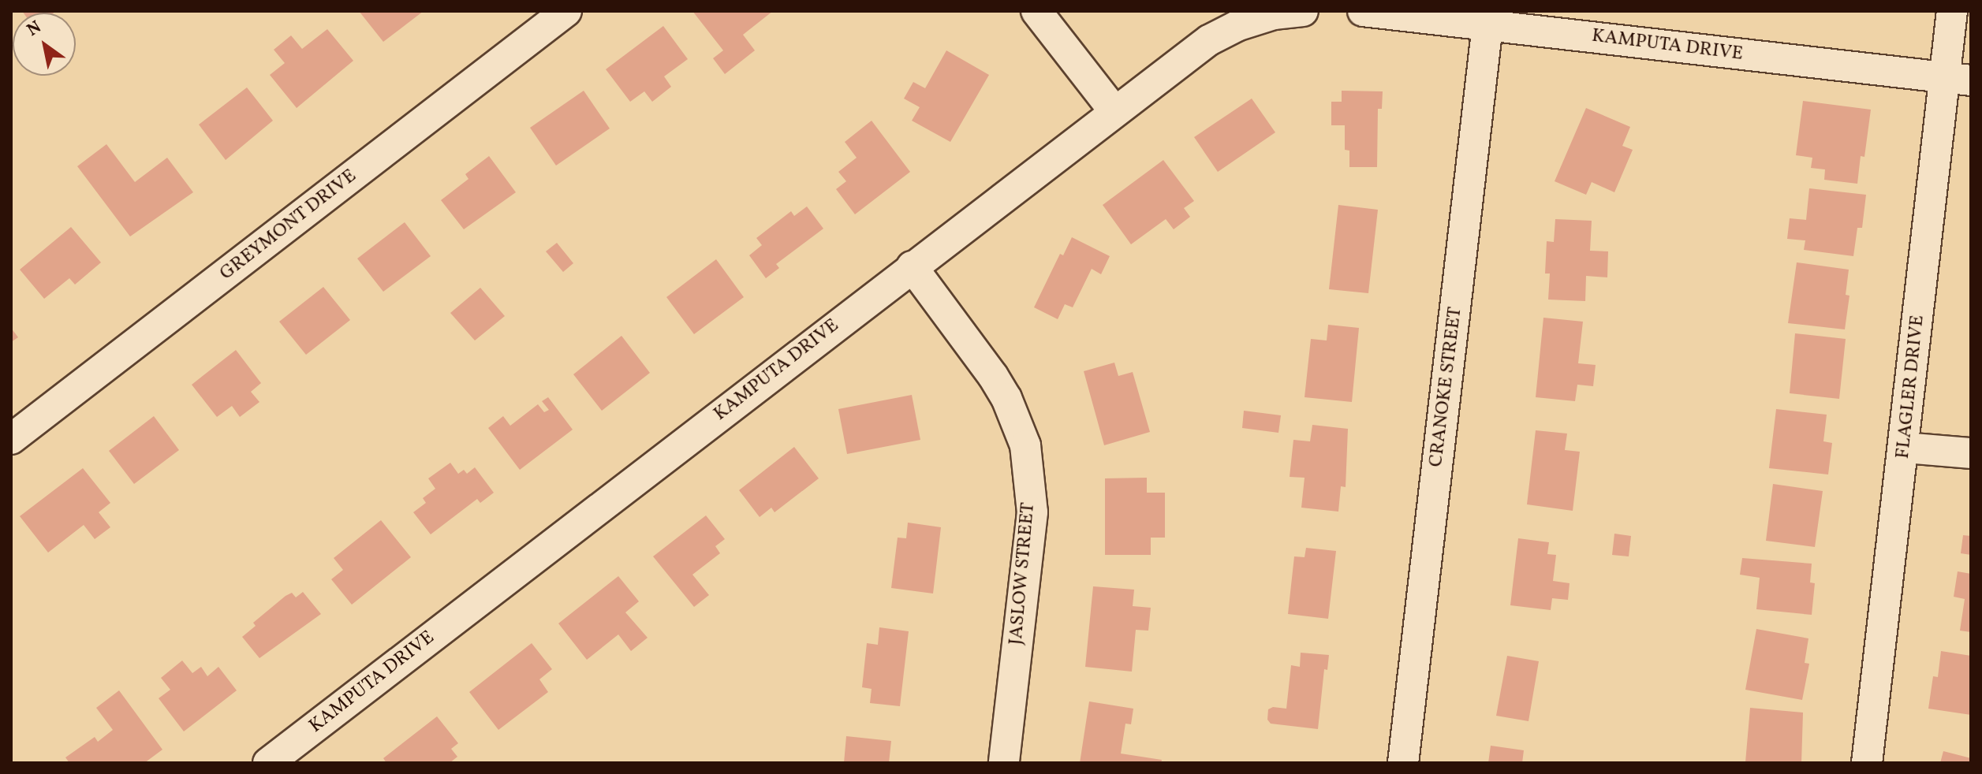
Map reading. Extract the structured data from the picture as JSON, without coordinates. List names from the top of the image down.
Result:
{
  "streets": {
    "street": [
      "KAMPUTA DRIVE",
      "GREYMONT DRIVE",
      "CRANOKE STREET",
      "FLAGLER DRIVE",
      "JASLOW STREET"
    ]
  },
  "crossings": [
    ["KAMPUTA DRIVE", "CRANOKE STREET"],
    ["KAMPUTA DRIVE", "FLAGLER DRIVE"],
    ["KAMPUTA DRIVE", "JASLOW STREET"]
  ],
  "north": "top left"
}
